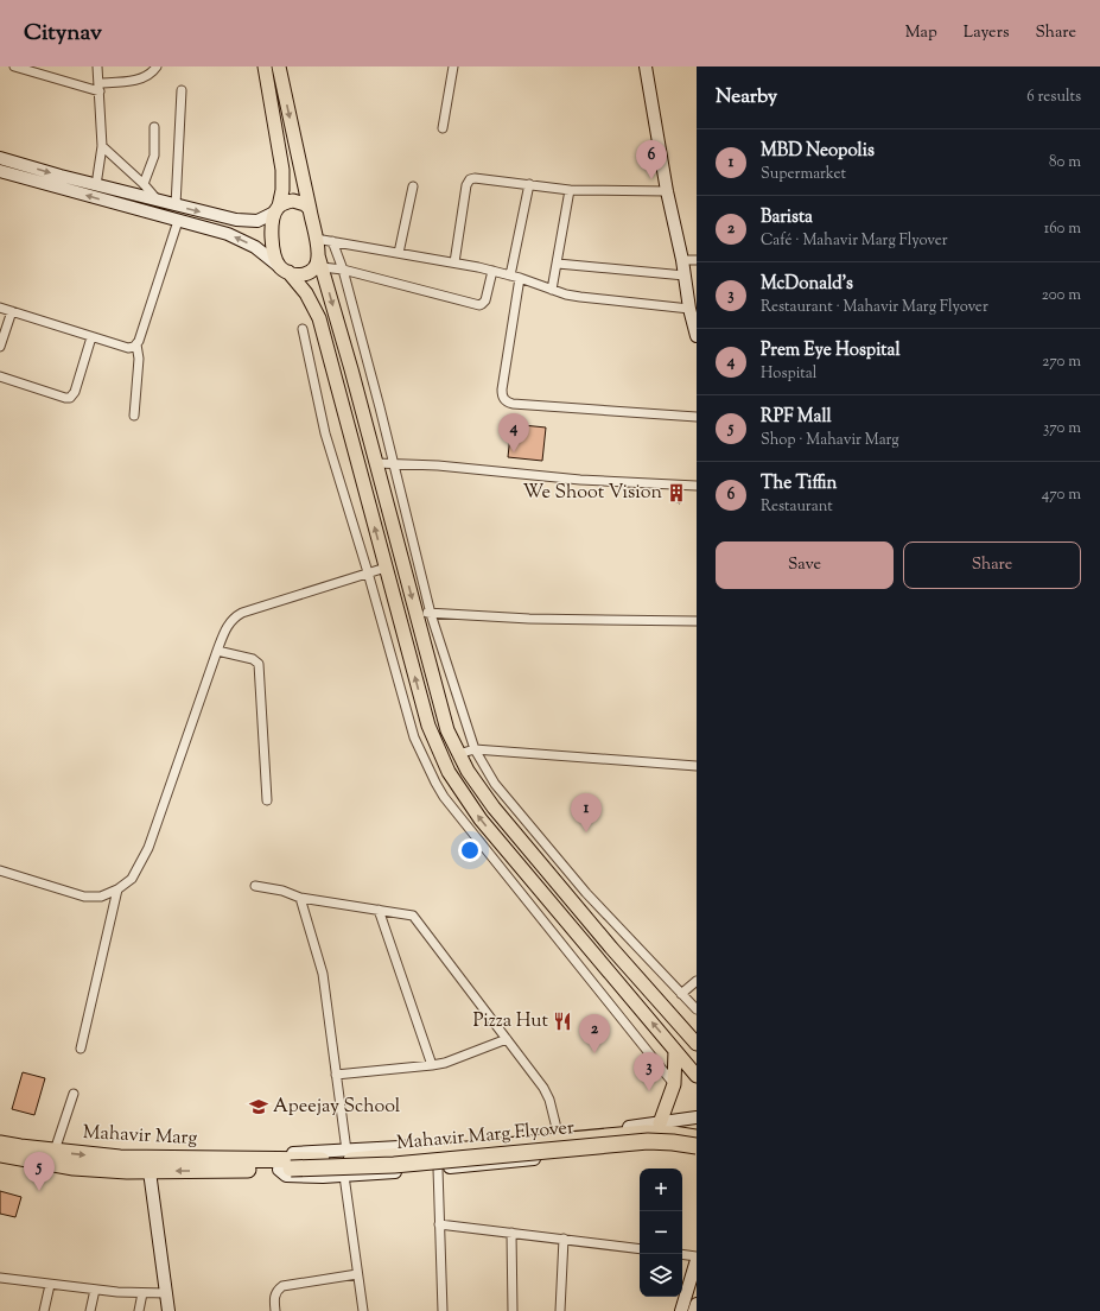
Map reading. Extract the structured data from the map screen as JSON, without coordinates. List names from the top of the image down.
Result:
{
  "streets": {
    "highway": ["Mahavir Marg", "Mahavir Marg Flyover"]
  },
  "crossings": [
    ["Mahavir Marg", "Mahavir Marg Flyover"]
  ],
  "places": {
    "building": ["We Shoot Vision"],
    "restaurant": ["Pizza Hut"],
    "school or university": ["Apeejay School"]
  },
  "page": {
    "header": "Citynav",
    "nav": ["Map", "Layers", "Share"],
    "heading": ["Nearby", "6 results"],
    "list": [
      {
        "mark": "1",
        "name": "MBD Neopolis",
        "note": "Supermarket",
        "value": "80 m"
      },
      {
        "mark": "2",
        "name": "Barista",
        "note": "Café · Mahavir Marg Flyover",
        "value": "160 m"
      },
      {
        "mark": "3",
        "name": "McDonald's",
        "note": "Restaurant · Mahavir Marg Flyover",
        "value": "200 m"
      },
      {
        "mark": "4",
        "name": "Prem Eye Hospital",
        "note": "Hospital",
        "value": "270 m"
      },
      {
        "mark": "5",
        "name": "RPF Mall",
        "note": "Shop · Mahavir Marg",
        "value": "370 m"
      },
      {
        "mark": "6",
        "name": "The Tiffin",
        "note": "Restaurant",
        "value": "470 m"
      }
    ],
    "pins": [
      "6",
      "4",
      "1",
      "2",
      "3",
      "5"
    ],
    "buttons": ["Save", "Share"],
    "map_buttons": ["+", "−"]
  }
}
